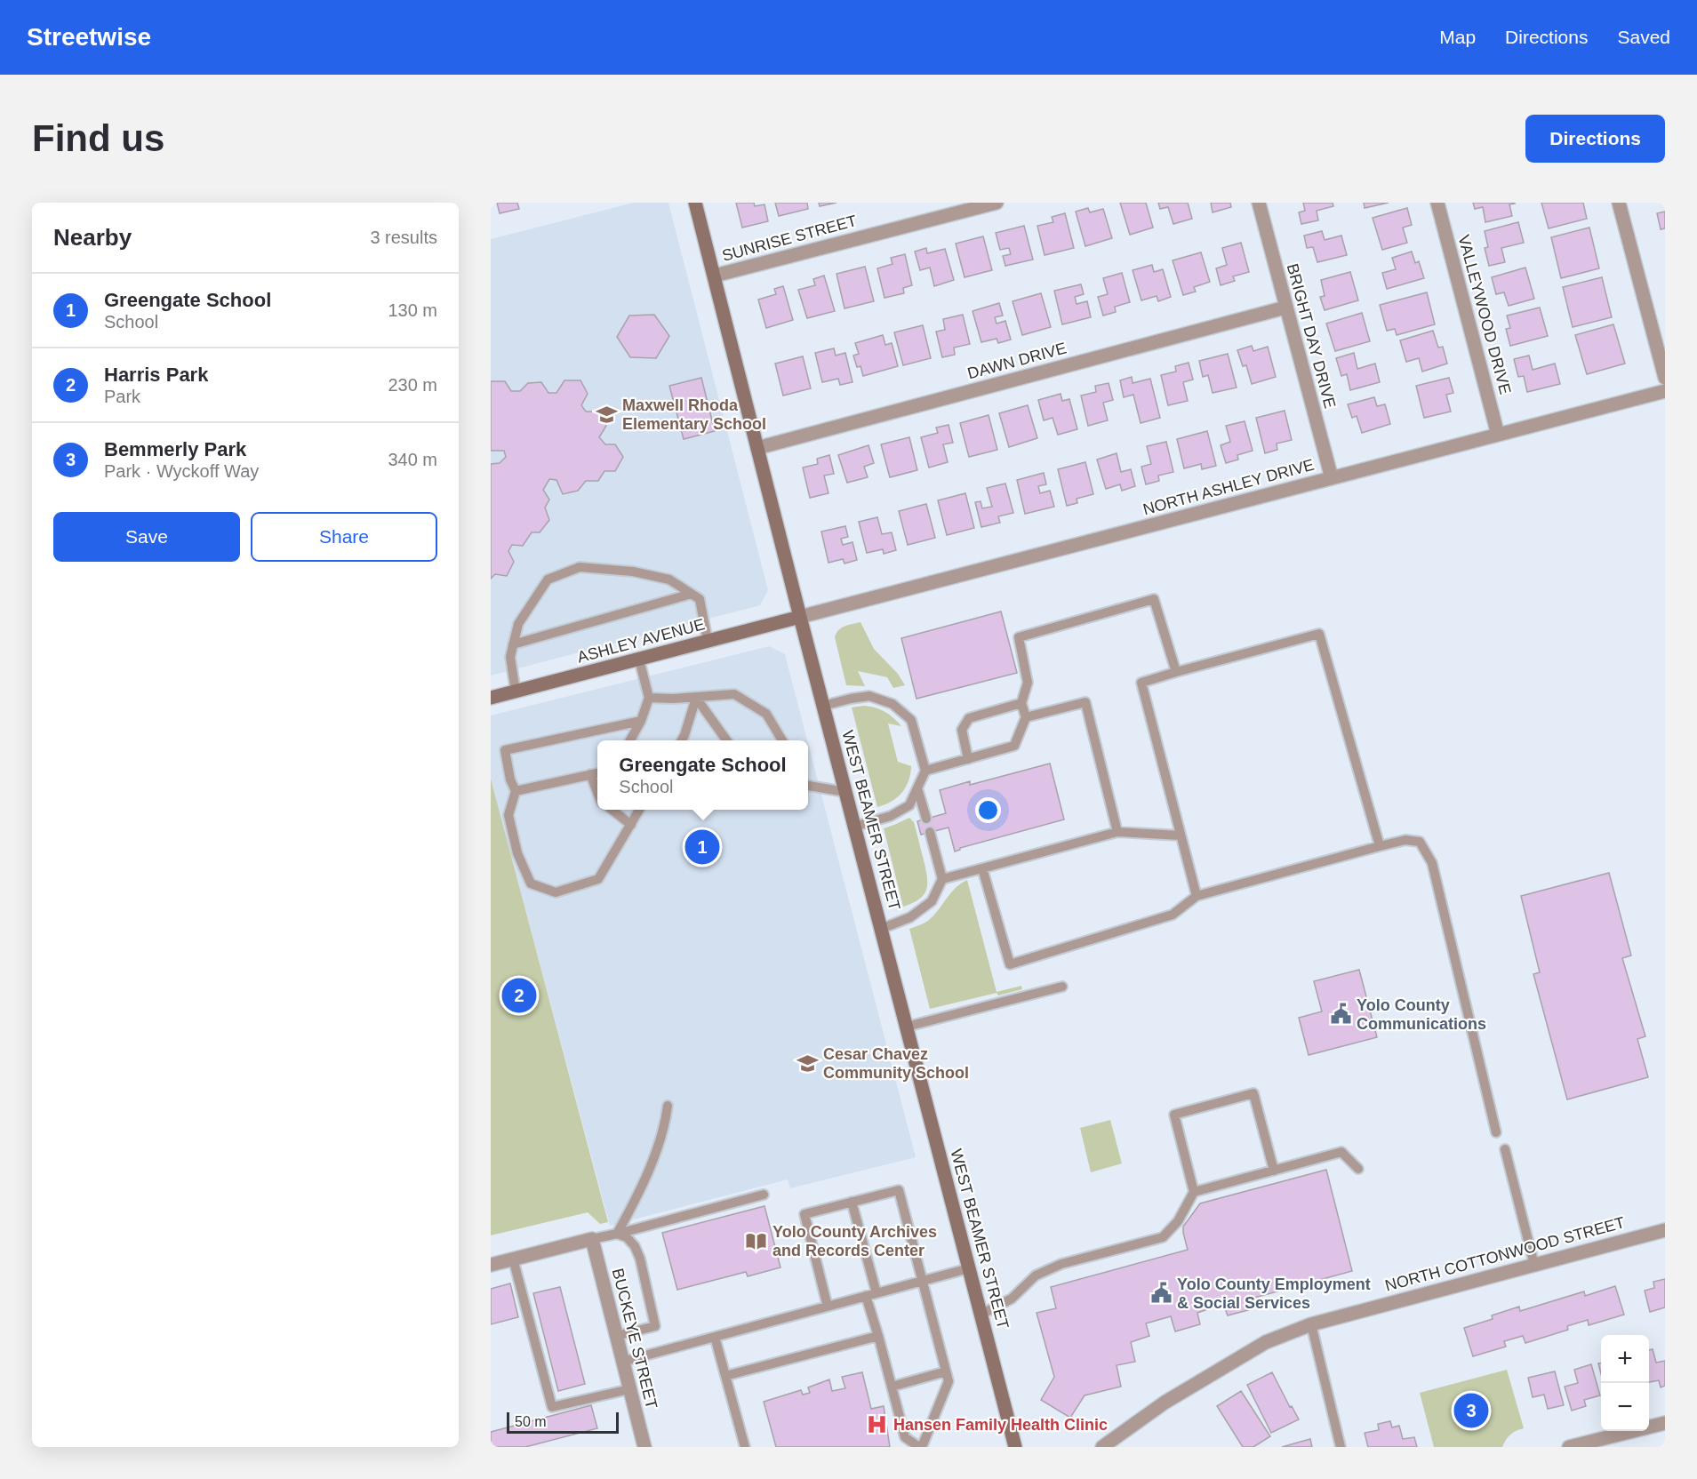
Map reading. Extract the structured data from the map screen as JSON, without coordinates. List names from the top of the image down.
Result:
{
  "streets": {
    "street": [
      "SUNRISE STREET",
      "VALLEYWOOD DRIVE",
      "BRIGHT DAY DRIVE",
      "DAWN DRIVE",
      "NORTH ASHLEY DRIVE",
      "ASHLEY AVENUE",
      "WEST BEAMER STREET",
      "NORTH COTTONWOOD STREET",
      "BUCKEYE STREET"
    ]
  },
  "crossings": [
    ["SUNRISE STREET", "WEST BEAMER STREET"],
    ["VALLEYWOOD DRIVE", "NORTH ASHLEY DRIVE"],
    ["BRIGHT DAY DRIVE", "DAWN DRIVE"],
    ["BRIGHT DAY DRIVE", "NORTH ASHLEY DRIVE"],
    ["DAWN DRIVE", "WEST BEAMER STREET"],
    ["NORTH ASHLEY DRIVE", "ASHLEY AVENUE"],
    ["NORTH ASHLEY DRIVE", "WEST BEAMER STREET"],
    ["ASHLEY AVENUE", "WEST BEAMER STREET"]
  ],
  "places": {
    "school or university": ["Maxwell Rhoda Elementary School", "Cesar Chavez Community School"],
    "public building": ["Yolo County Communications", "Yolo County Employment & Social Services"],
    "library": ["Yolo County Archives and Records Center"],
    "hospital": ["Hansen Family Health Clinic"]
  },
  "scale_bar": "50 m",
  "page": {
    "header": "Streetwise",
    "nav": ["Map", "Directions", "Saved"],
    "buttons": [
      "Directions",
      ["Save", "Share"]
    ],
    "title": "Find us",
    "heading": ["Nearby", "3 results"],
    "list": [
      {
        "mark": "1",
        "name": "Greengate School",
        "note": "School",
        "value": "130 m"
      },
      {
        "mark": "2",
        "name": "Harris Park",
        "note": "Park",
        "value": "230 m"
      },
      {
        "mark": "3",
        "name": "Bemmerly Park",
        "note": "Park · Wyckoff Way",
        "value": "340 m"
      }
    ],
    "popup": ["Greengate School", "School"],
    "pins": ["1", "2", "3"],
    "map_buttons": ["+", "−"],
    "scale": "50 m"
  }
}
